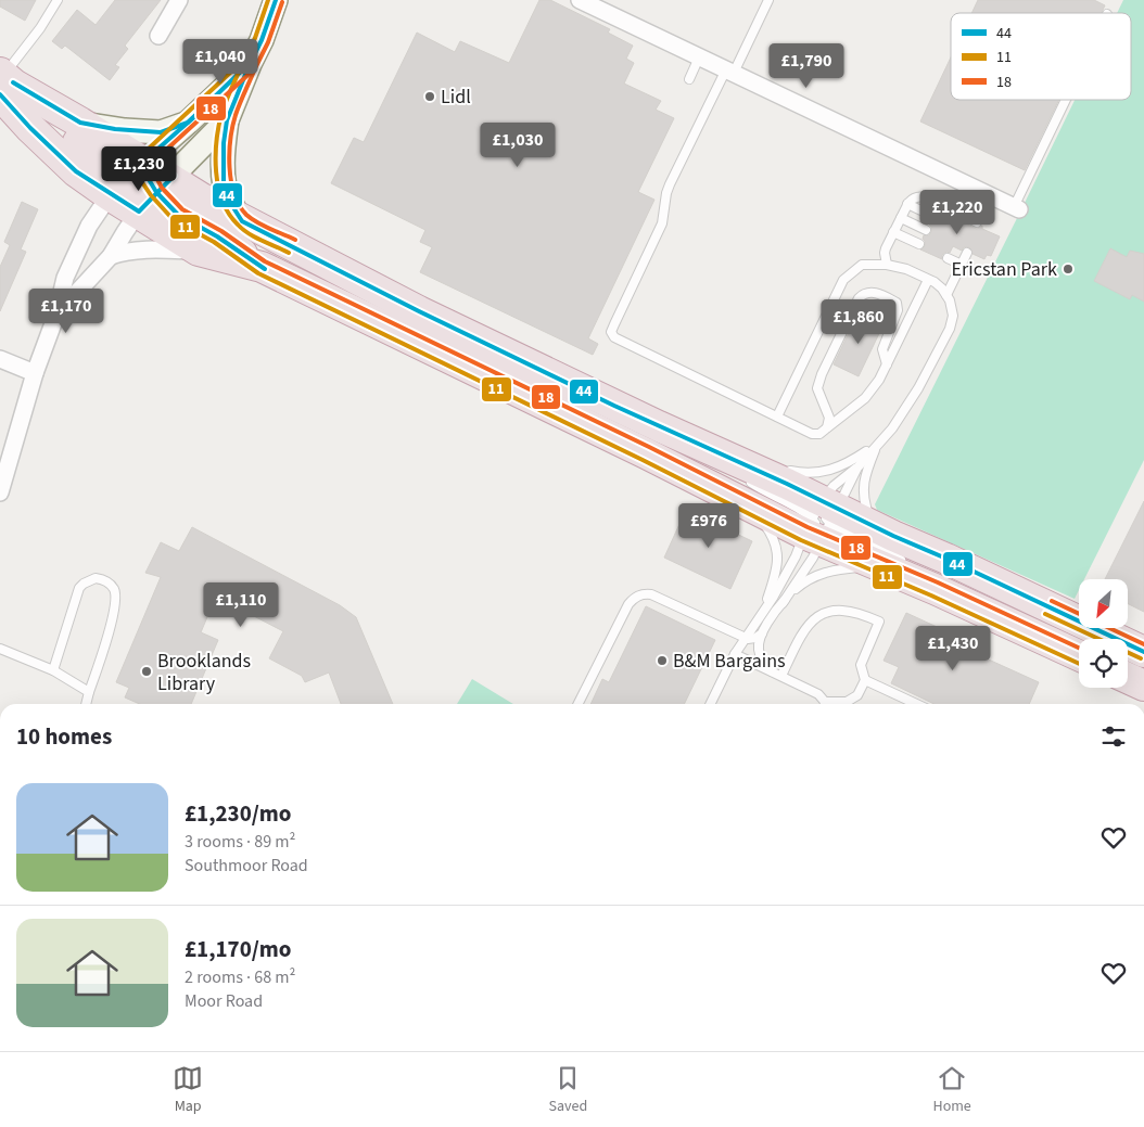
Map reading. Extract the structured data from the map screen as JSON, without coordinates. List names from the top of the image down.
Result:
{
  "places": [
    "Lidl",
    "Ericstan Park",
    "B&M Bargains",
    "Brooklands Library"
  ],
  "lines": ["transit line 44", "transit line 11", "transit line 18"],
  "legend": ["44", "11", "18"],
  "north": "bottom left",
  "page": {
    "price": [
      "£1,040",
      "£1,790",
      "£1,030",
      "£1,230",
      "£1,220",
      "£1,170",
      "£1,860",
      "£976",
      "£1,110",
      "£1,430"
    ],
    "heading": "10 homes",
    "list": [
      {
        "name": "£1,230/mo",
        "note": "3 rooms · 89 m² · Southmoor Road"
      },
      {
        "name": "£1,170/mo",
        "note": "2 rooms · 68 m² · Moor Road"
      }
    ],
    "tabs": ["Map", "Saved", "Home"]
  }
}
